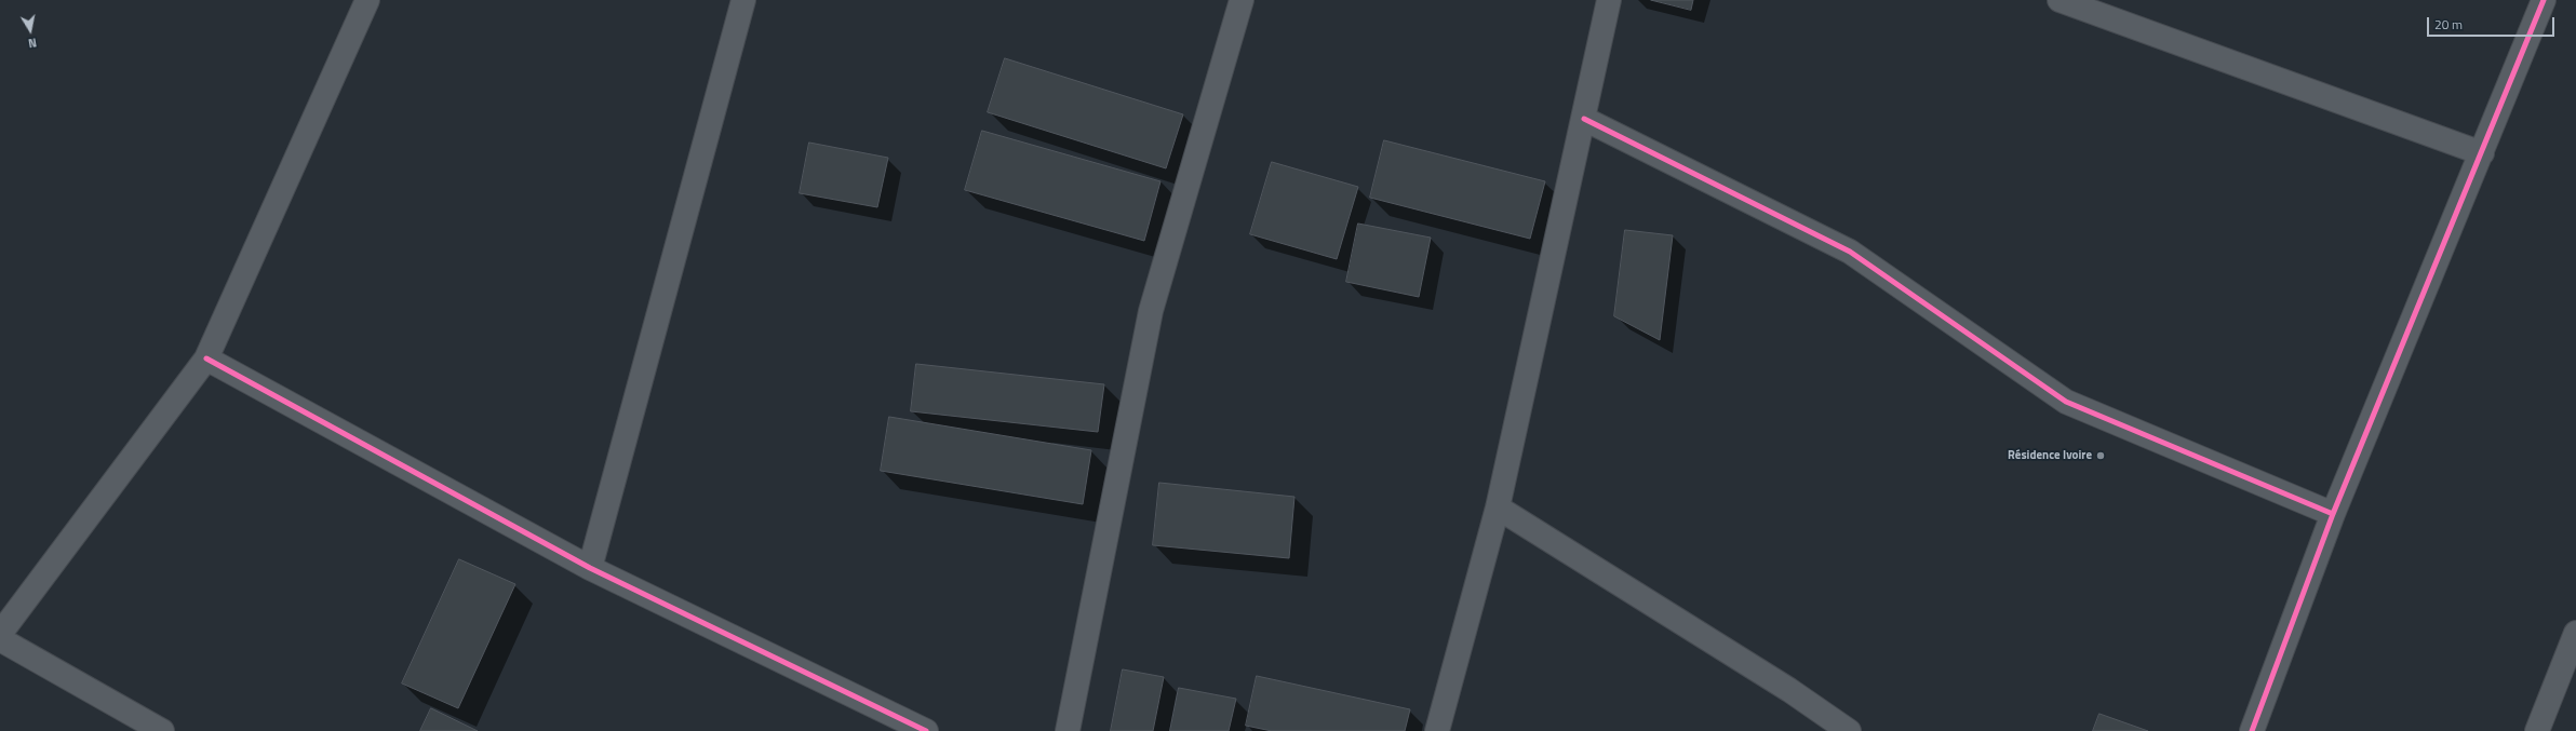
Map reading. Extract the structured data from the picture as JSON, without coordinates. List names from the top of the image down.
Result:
{
  "places": ["Résidence Ivoire"],
  "scale_bar": "20 m",
  "north": "bottom"
}
